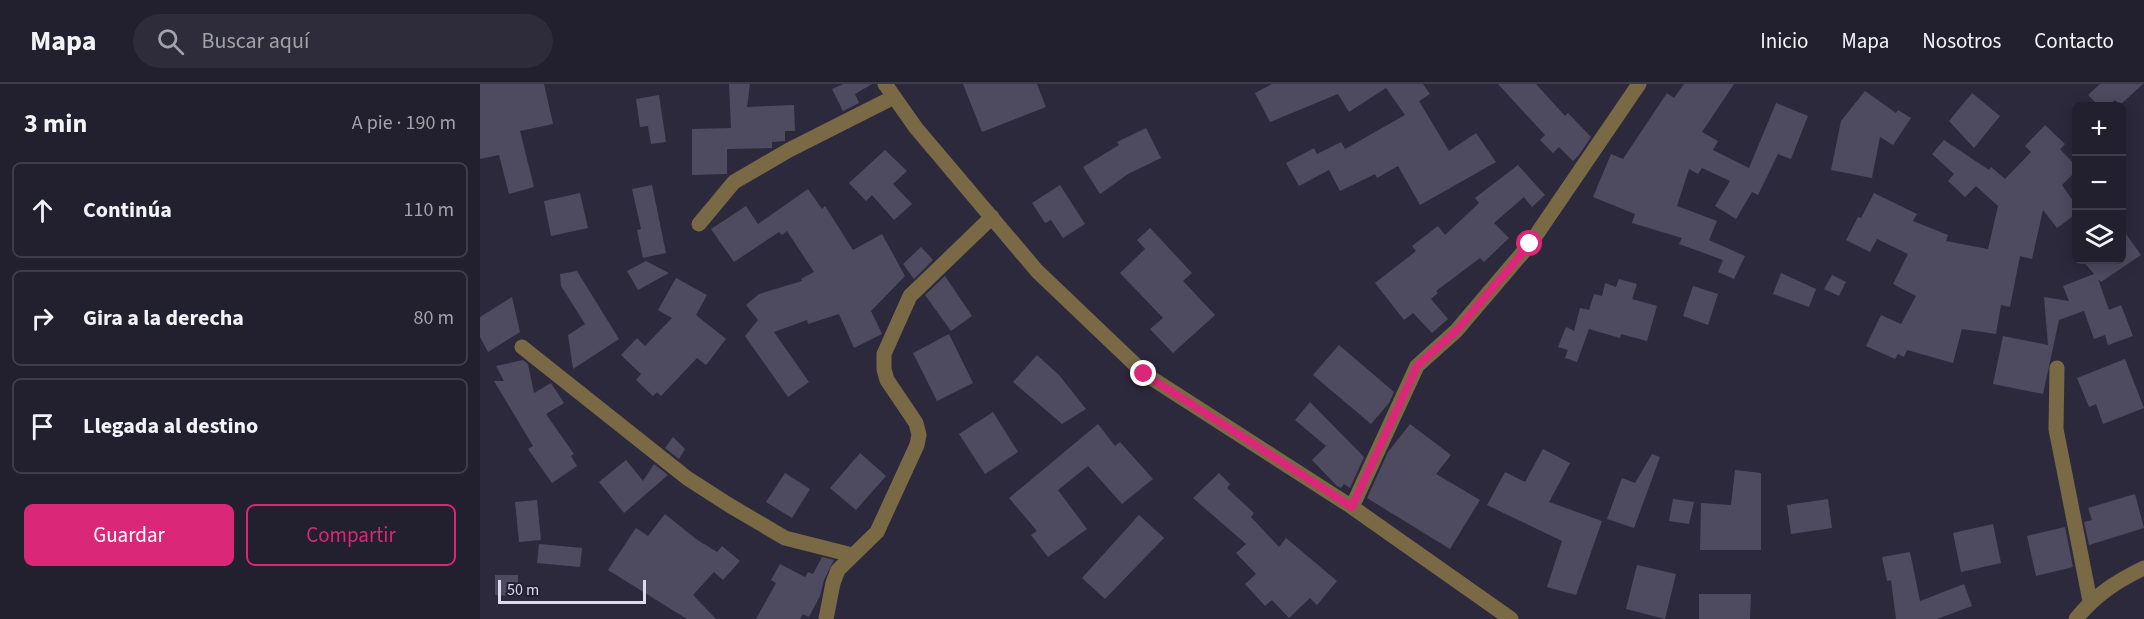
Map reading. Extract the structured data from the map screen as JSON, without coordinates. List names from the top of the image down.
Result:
{
  "scale_bar": "50 m",
  "page": {
    "header": "Mapa",
    "search": "Buscar aquí",
    "nav": [
      "Inicio",
      "Mapa",
      "Nosotros",
      "Contacto"
    ],
    "heading": ["3 min", "A pie · 190 m"],
    "map_buttons": ["+", "−"],
    "list": [
      ["Continúa", "110 m"],
      ["Gira a la derecha", "80 m"],
      "Llegada al destino"
    ],
    "buttons": ["Guardar", "Compartir"],
    "scale": "50 m"
  }
}
